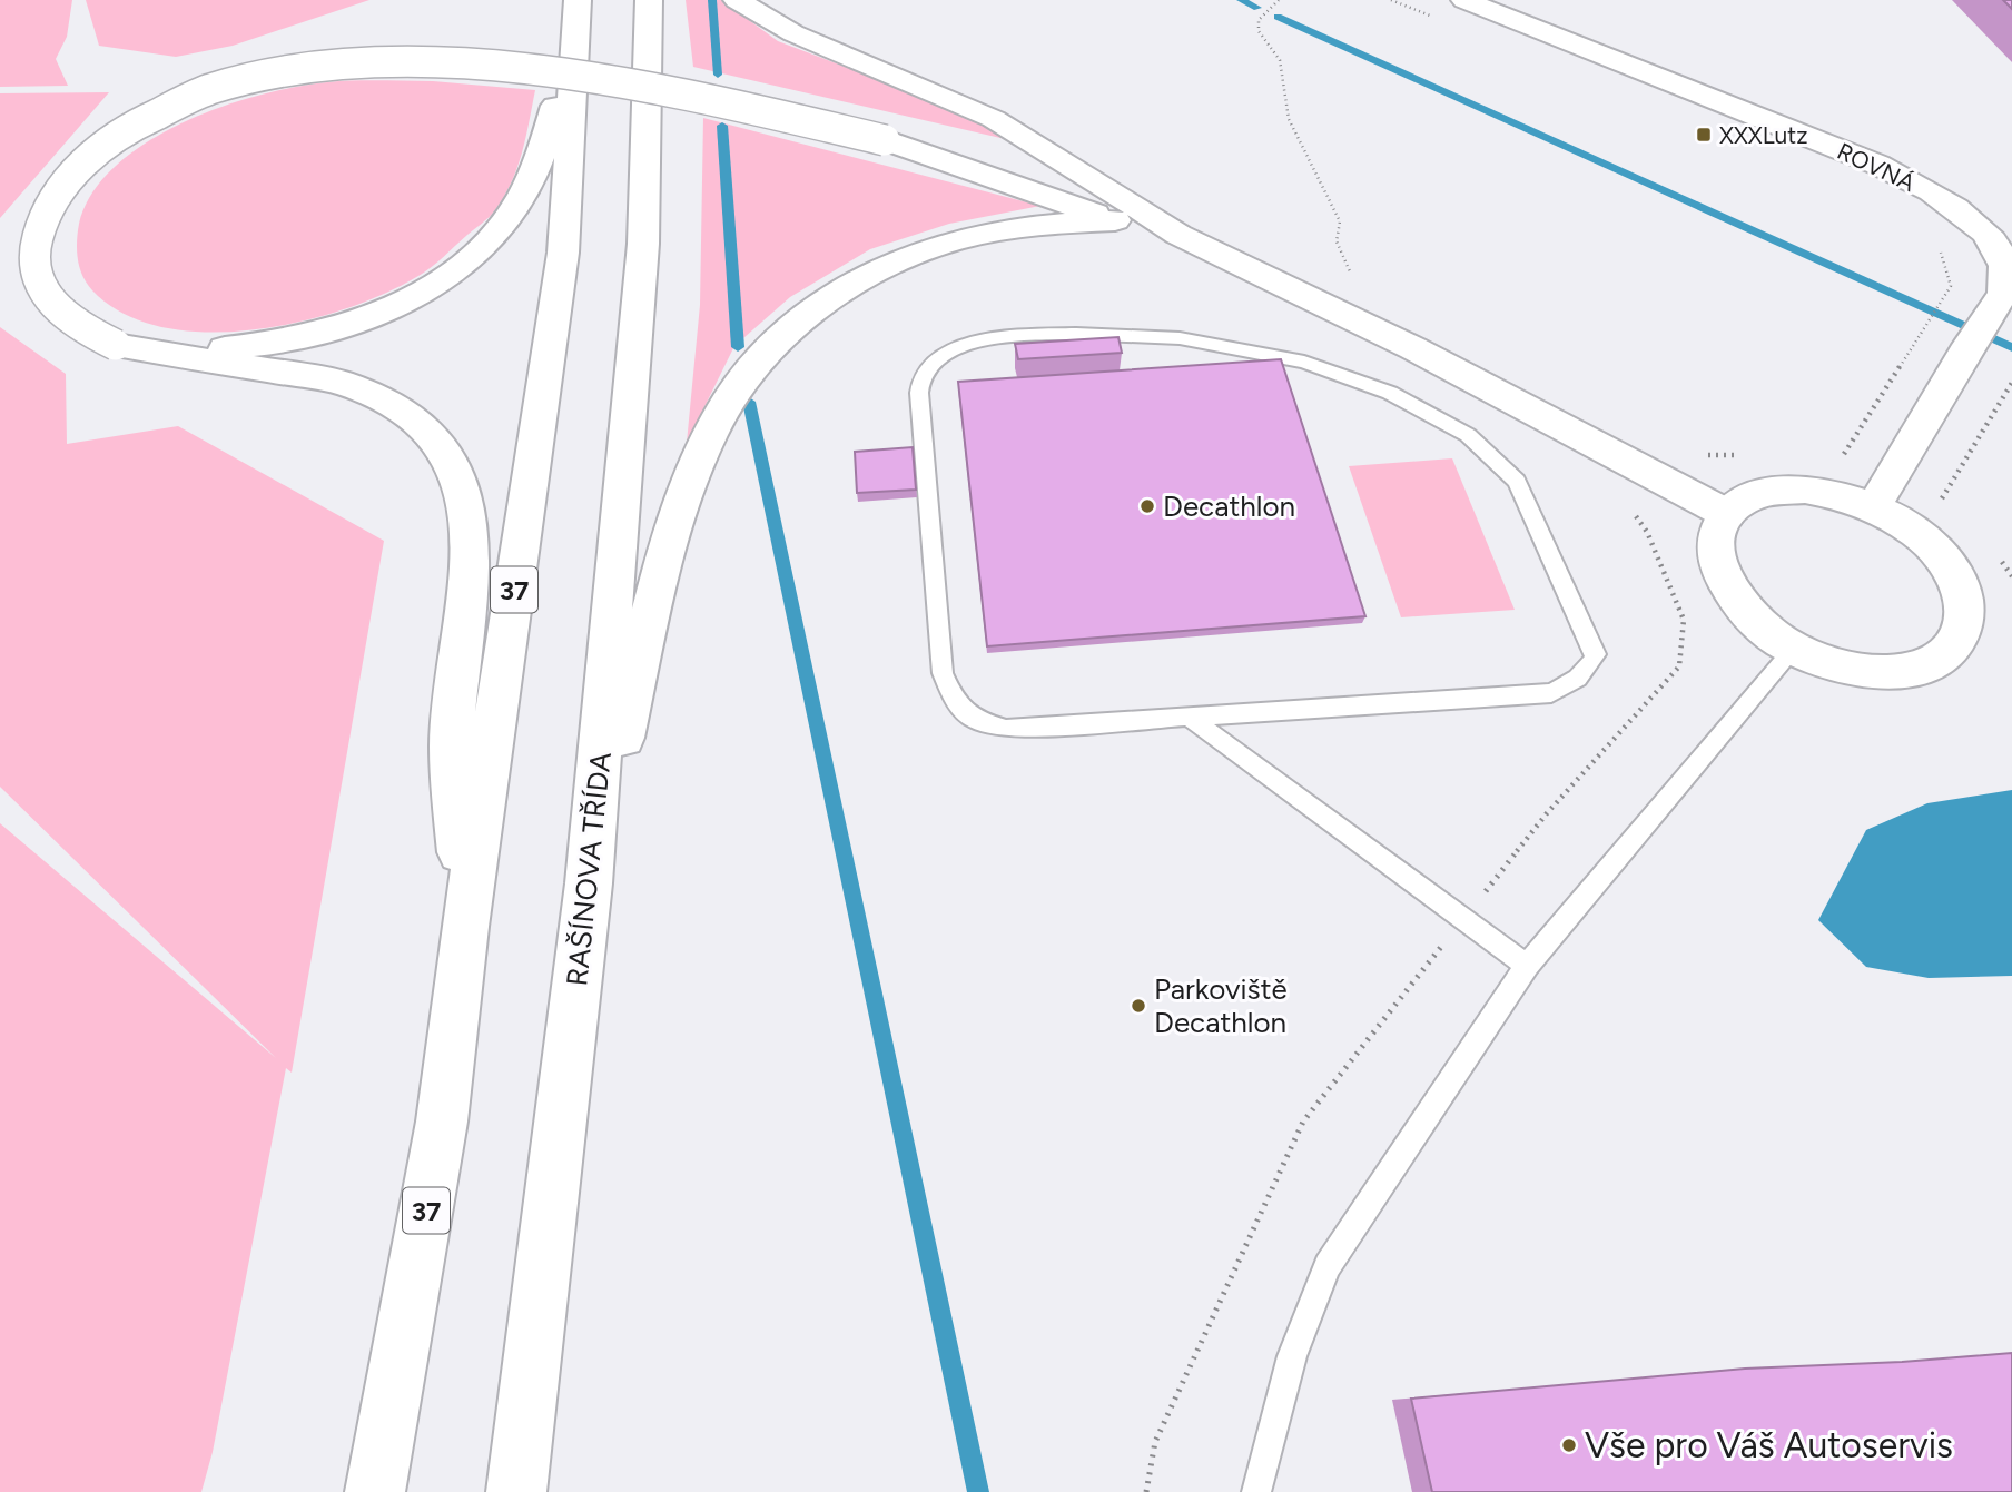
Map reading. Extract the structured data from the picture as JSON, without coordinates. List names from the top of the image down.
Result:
{
  "streets": {
    "main road": ["ROVNÁ", "37", "RAŠÍNOVA TŘÍDA"]
  },
  "places": {
    "transit": ["XXXLutz"],
    "other": ["Decathlon", "Parkoviště Decathlon", "Vše pro Váš Autoservis"]
  }
}
